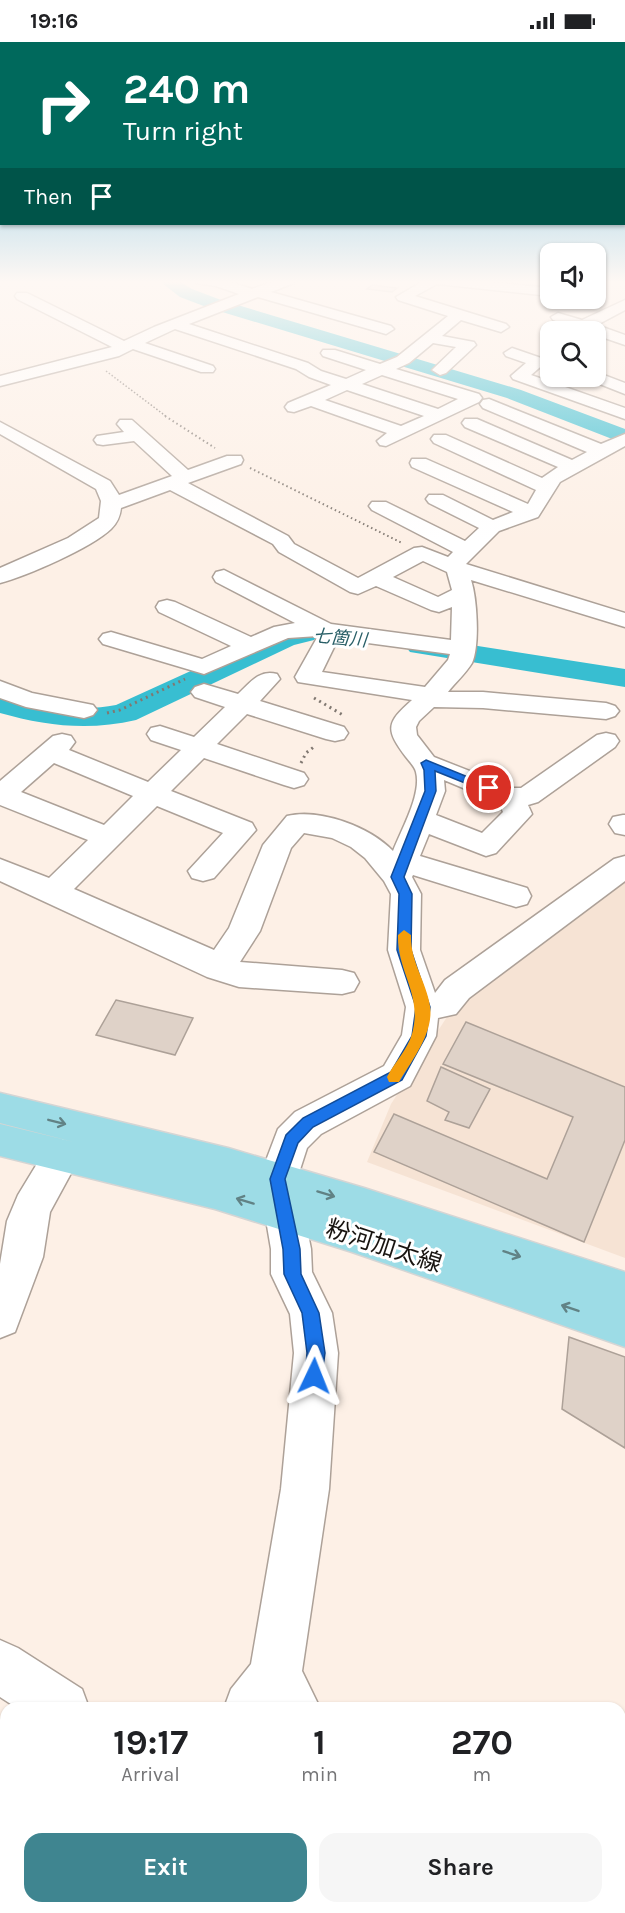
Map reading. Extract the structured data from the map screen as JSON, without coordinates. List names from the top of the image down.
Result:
{
  "streets": {
    "main road": ["粉河加太線"]
  },
  "water": ["七箇川"],
  "page": {
    "status": "19:16",
    "turn": ["240 m", "Turn right"],
    "then": "Then",
    "eta": [
      "19:17",
      "Arrival",
      "1",
      "min",
      "270",
      "m"
    ],
    "buttons": ["Exit", "Share"]
  }
}
